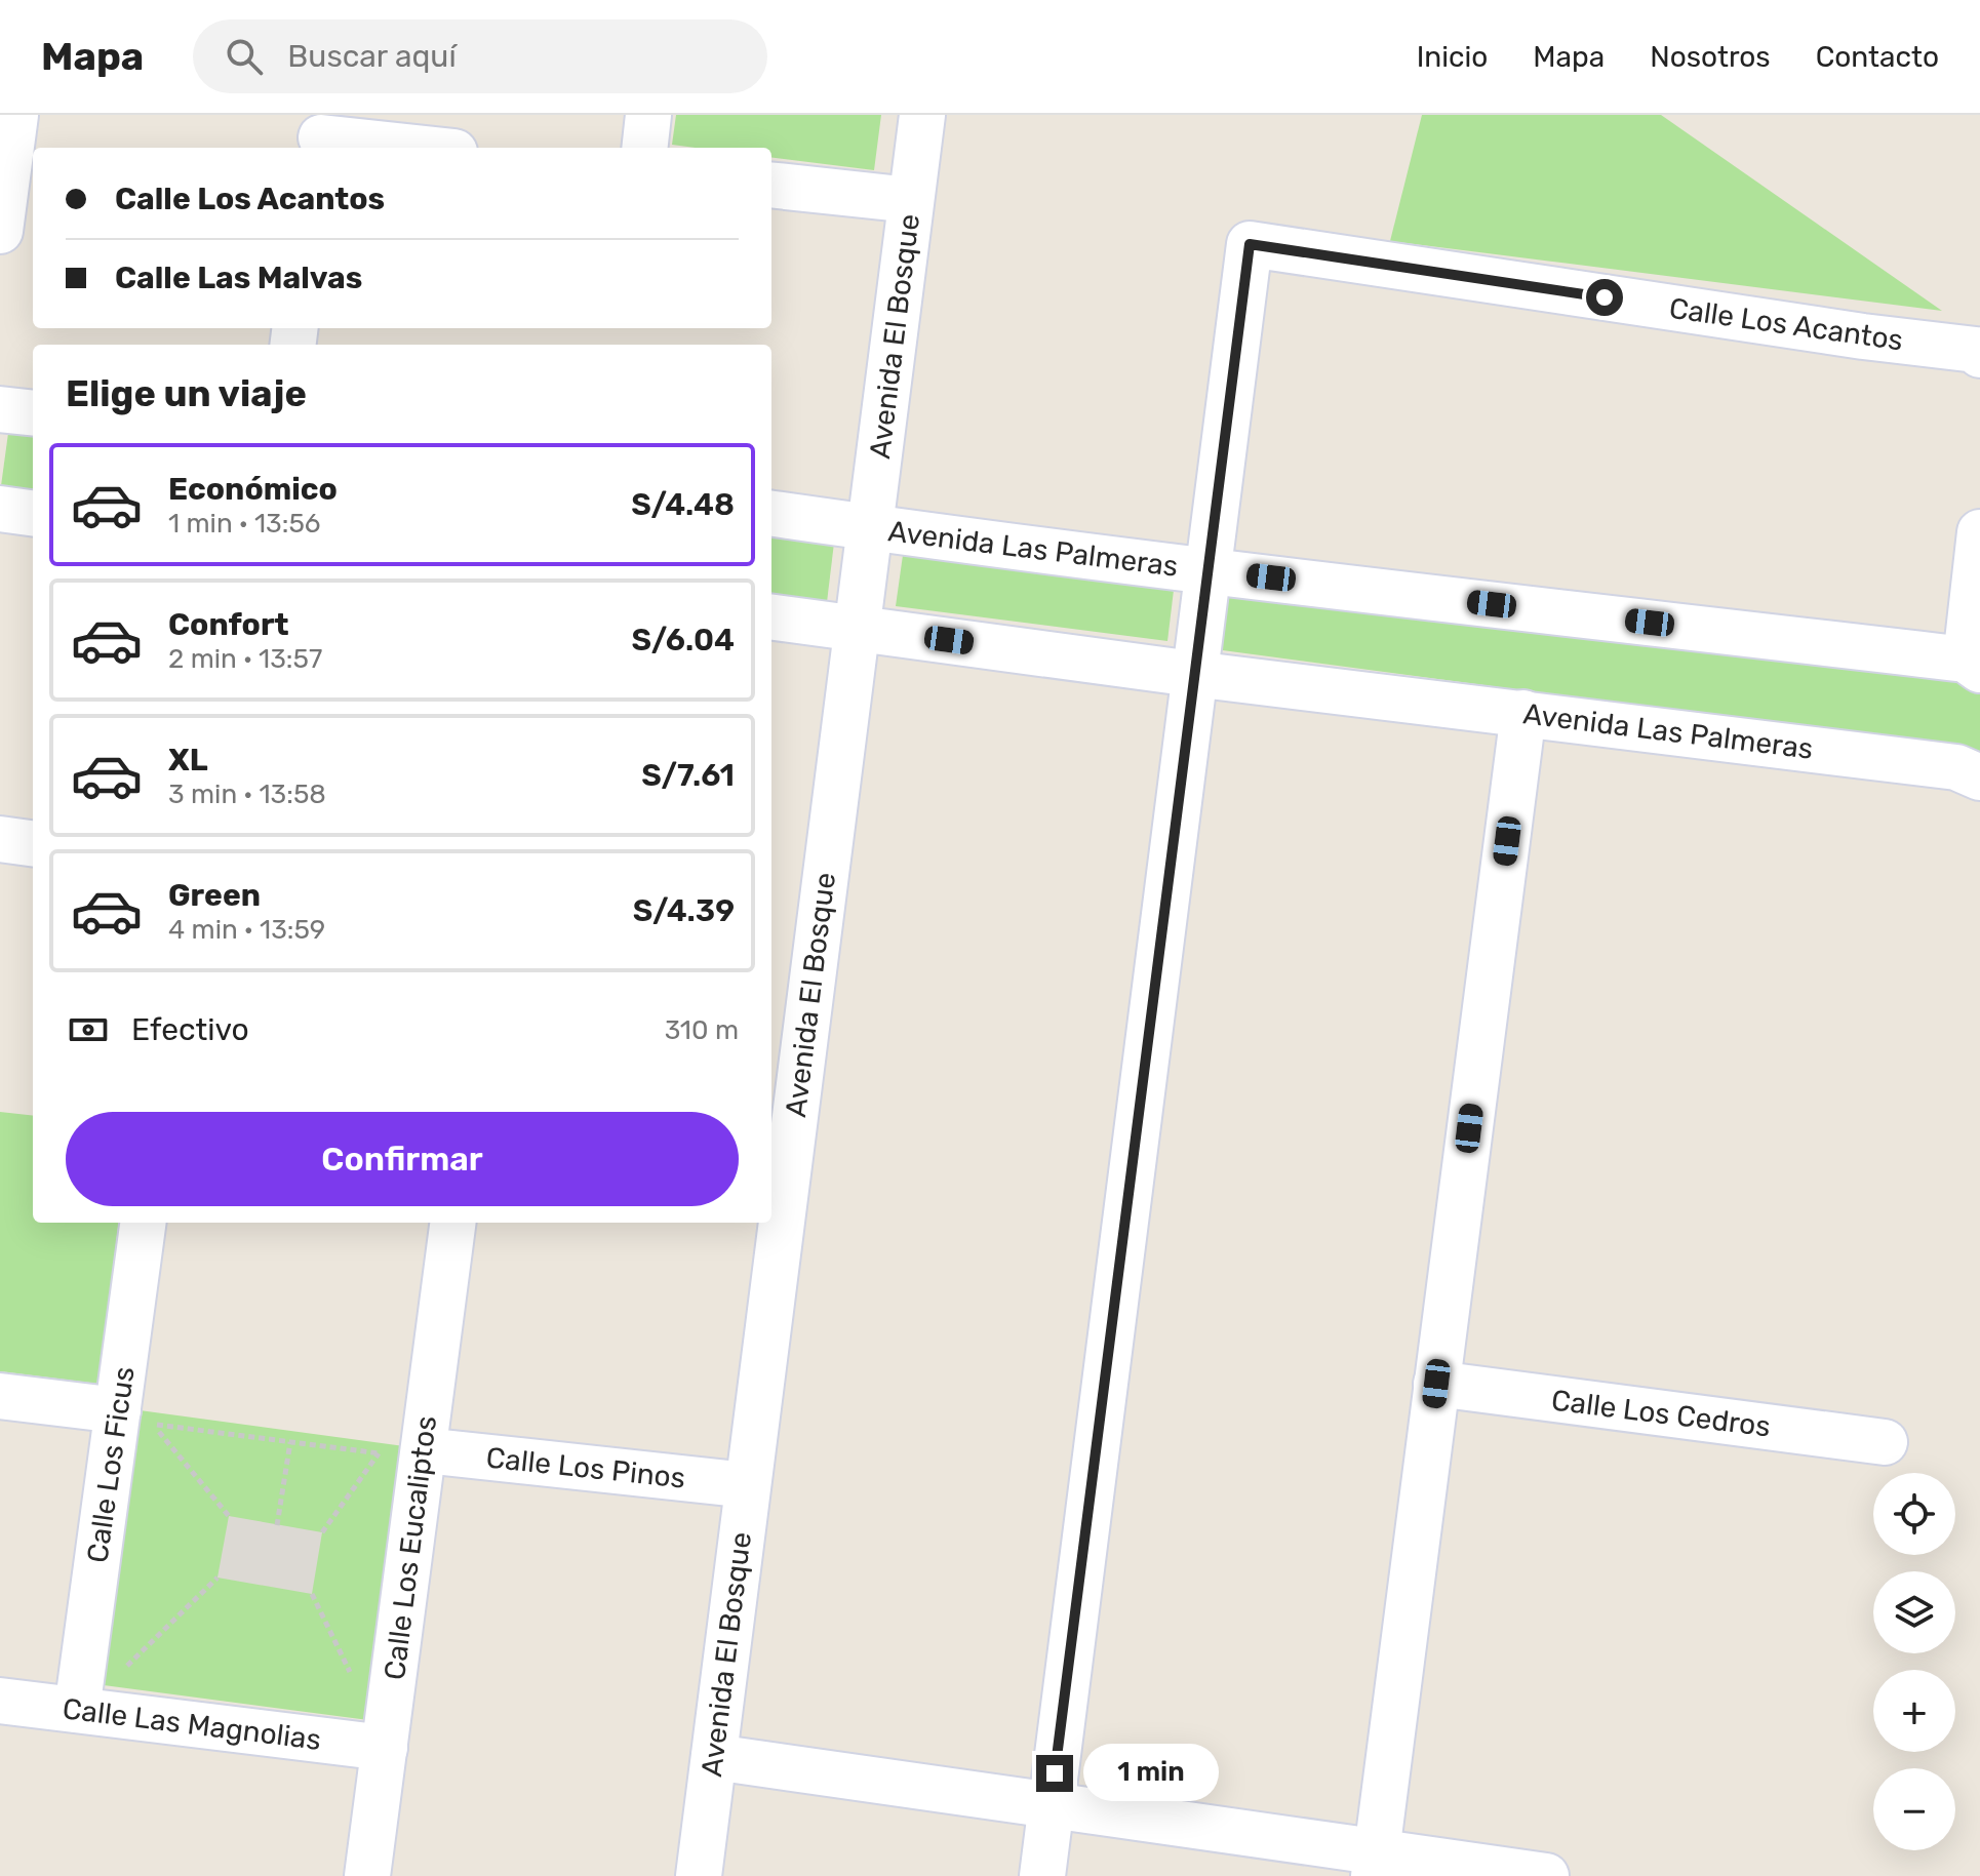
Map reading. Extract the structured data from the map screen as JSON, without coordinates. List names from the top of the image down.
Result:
{
  "streets": {
    "street": [
      "Calle Los Acantos",
      "Avenida El Bosque",
      "Avenida Las Palmeras",
      "Calle Los Cedros",
      "Calle Los Ficus",
      "Calle Los Pinos",
      "Calle Los Eucaliptos",
      "Calle Las Magnolias"
    ]
  },
  "crossings": [
    ["Calle Los Acantos", "Avenida Las Palmeras"],
    ["Avenida El Bosque", "Avenida Las Palmeras"],
    ["Avenida El Bosque", "Calle Los Pinos"],
    ["Calle Los Ficus", "Calle Las Magnolias"],
    ["Calle Los Pinos", "Calle Los Eucaliptos"],
    ["Calle Los Eucaliptos", "Calle Las Magnolias"]
  ],
  "page": {
    "header": "Mapa",
    "search": "Buscar aquí",
    "nav": [
      "Inicio",
      "Mapa",
      "Nosotros",
      "Contacto"
    ],
    "banner": ["Calle Los Acantos", "Calle Las Malvas"],
    "heading": "Elige un viaje",
    "list": [
      {
        "name": "Económico",
        "note": "1 min · 13:56",
        "value": "S/4.48"
      },
      {
        "name": "Confort",
        "note": "2 min · 13:57",
        "value": "S/6.04"
      },
      {
        "name": "XL",
        "note": "3 min · 13:58",
        "value": "S/7.61"
      },
      {
        "name": "Green",
        "note": "4 min · 13:59",
        "value": "S/4.39"
      }
    ],
    "pay": ["Efectivo", "310 m"],
    "buttons": "Confirmar",
    "map_buttons": ["+", "−"],
    "bubble": "1 min"
  }
}
